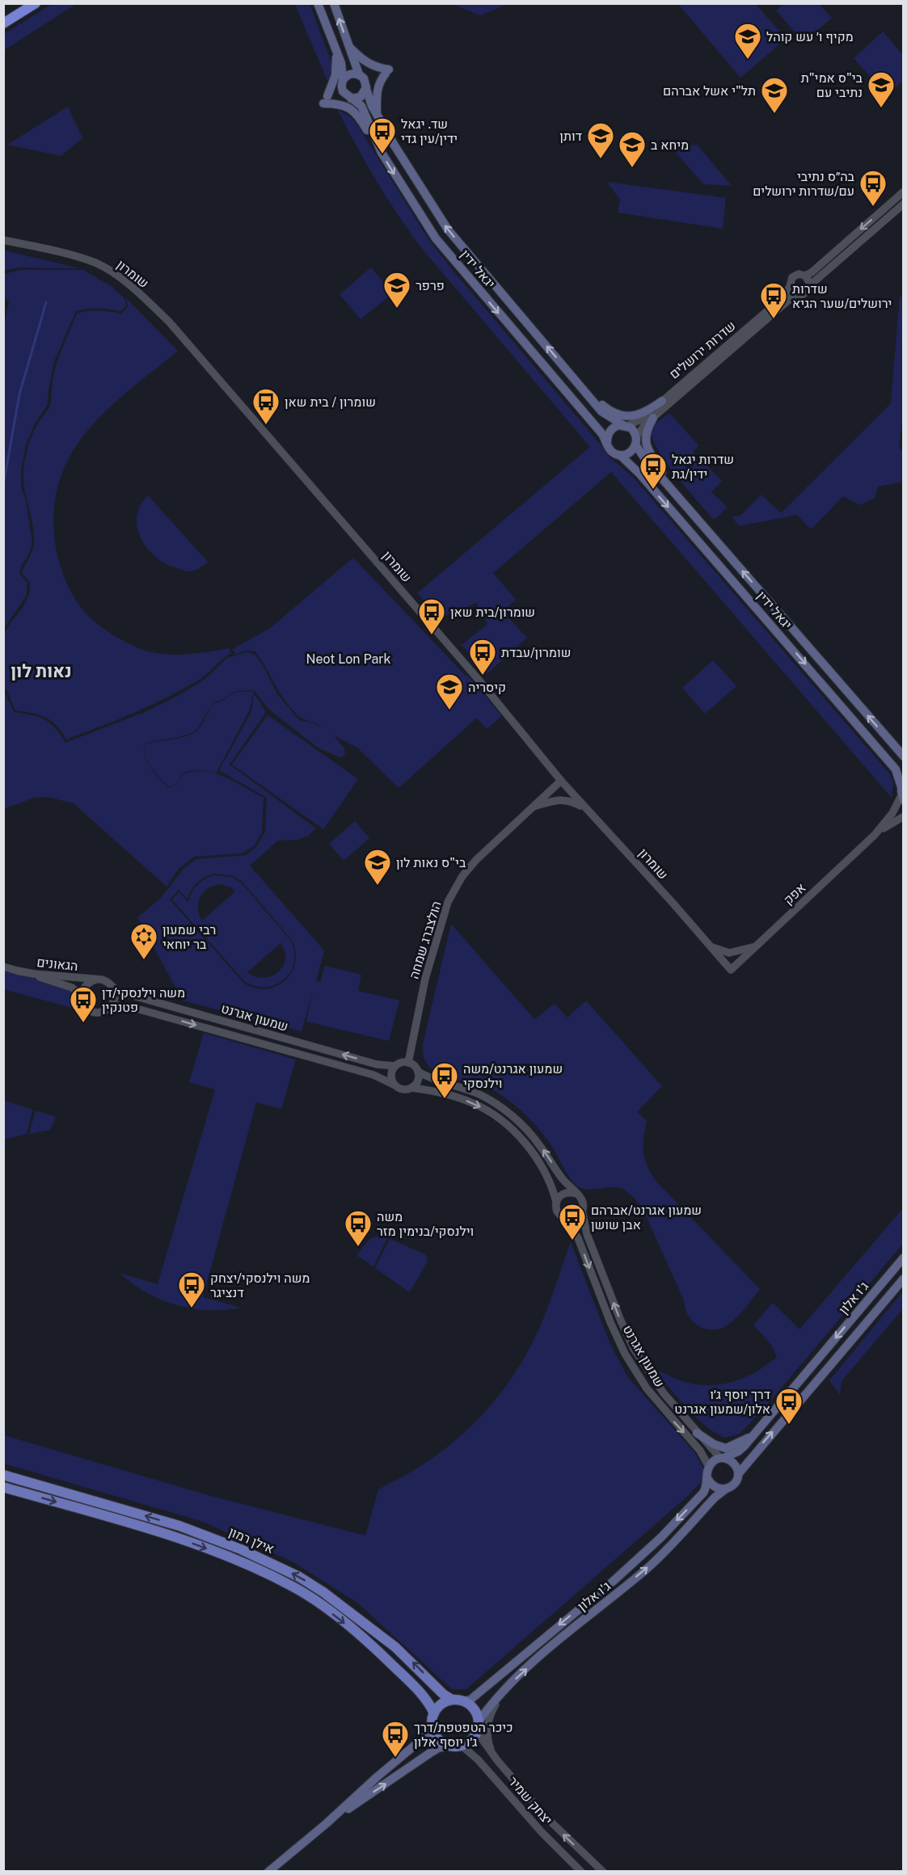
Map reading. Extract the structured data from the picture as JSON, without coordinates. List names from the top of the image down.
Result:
{
  "streets": {
    "main road": ["יגאל ידין", "ג'ו אלון", "אילן רמון"],
    "street": [
      "שומרון",
      "שדרות ירושלים",
      "אפק",
      "הולצברג שמחה",
      "הגאונים",
      "שמעון אגרנט",
      "יצחק שמיר"
    ]
  },
  "crossings": [
    ["יגאל ידין", "שדרות ירושלים"],
    ["יגאל ידין", "אפק"],
    ["שומרון", "אפק"],
    ["שומרון", "הולצברג שמחה"],
    ["הולצברג שמחה", "שמעון אגרנט"],
    ["הגאונים", "שמעון אגרנט"],
    ["שמעון אגרנט", "ג'ו אלון"],
    ["ג'ו אלון", "אילן רמון"],
    ["ג'ו אלון", "יצחק שמיר"],
    ["אילן רמון", "יצחק שמיר"]
  ],
  "districts": ["נאות לון"],
  "parks": ["Neot Lon Park"],
  "places": {
    "school or university": [
      "מקיף ו׳ עש קוהל",
      "בי\"ס אמי\"ת נתיבי עם",
      "תל\"י אשל אברהם",
      "דותן",
      "מיחא ב",
      "פרפר",
      "קיסריה",
      "בי\"ס נאות לון"
    ],
    "bus stop": [
      "שד. יגאל ידין/עין גדי",
      "בה״ס נתיבי עם/שדרות ירושלים",
      "שדרות ירושלים/שער הגיא",
      "שומרון / בית שאן",
      "שדרות יגאל ידין/גת",
      "שומרון/בית שאן",
      "שומרון/עבדת",
      "משה וילנסקי/דן פטנקין",
      "שמעון אגרנט/משה וילנסקי",
      "שמעון אגרנט/אברהם אבן שושן",
      "משה וילנסקי/בנימין מזר",
      "משה וילנסקי/יצחק דנציגר",
      "דרך יוסף ג׳ו אלון/שמעון אגרנט",
      "כיכר הטפטפת/דרך ג׳ו יוסף אלון"
    ],
    "synagogue": ["רבי שמעון בר יוחאי"]
  }
}
